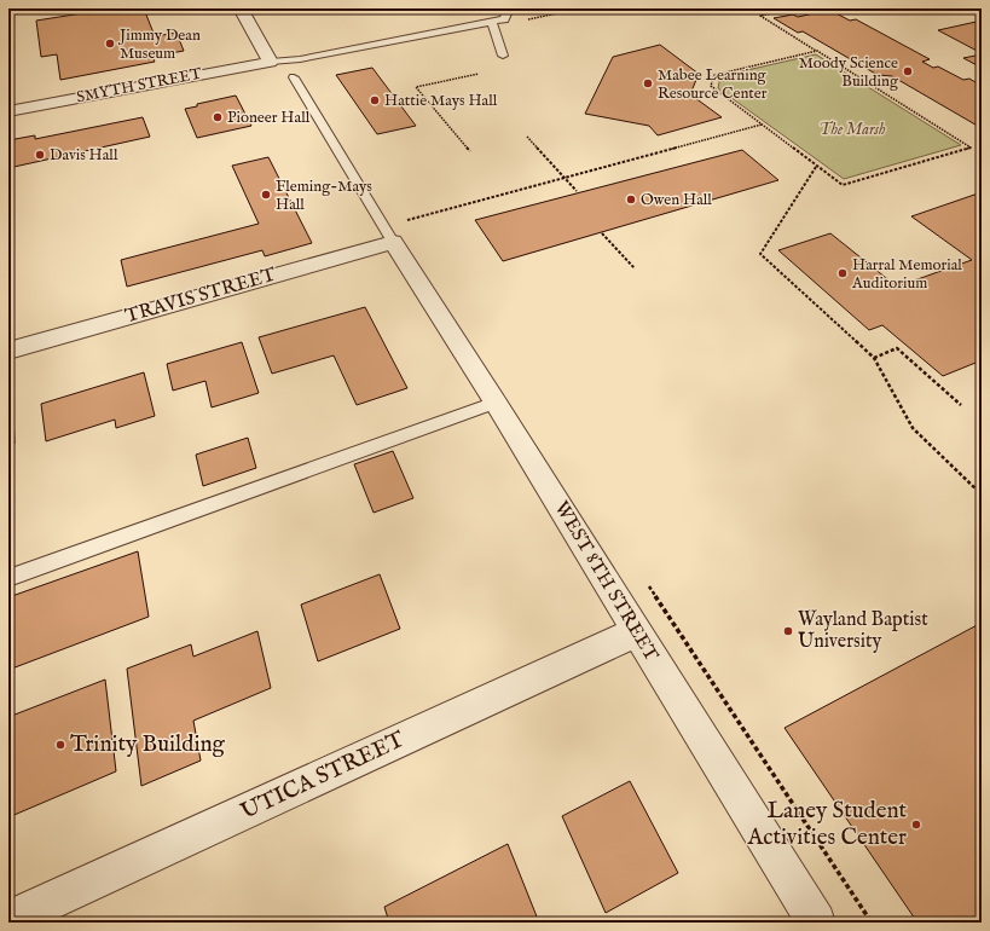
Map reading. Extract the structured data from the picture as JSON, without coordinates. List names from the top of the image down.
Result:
{
  "streets": {
    "street": [
      "SMYTH STREET",
      "TRAVIS STREET",
      "WEST 8TH STREET",
      "UTICA STREET"
    ]
  },
  "crossings": [
    ["TRAVIS STREET", "WEST 8TH STREET"],
    ["WEST 8TH STREET", "UTICA STREET"]
  ],
  "parks": ["The Marsh"],
  "places": [
    "Jimmy Dean Museum",
    "Moody Science Building",
    "Mabee Learning Resource Center",
    "Hattie Mays Hall",
    "Pioneer Hall",
    "Davis Hall",
    "Fleming-Mays Hall",
    "Owen Hall",
    "Harral Memorial Auditorium",
    "Wayland Baptist University",
    "Trinity Building",
    "Laney Student Activities Center"
  ]
}
